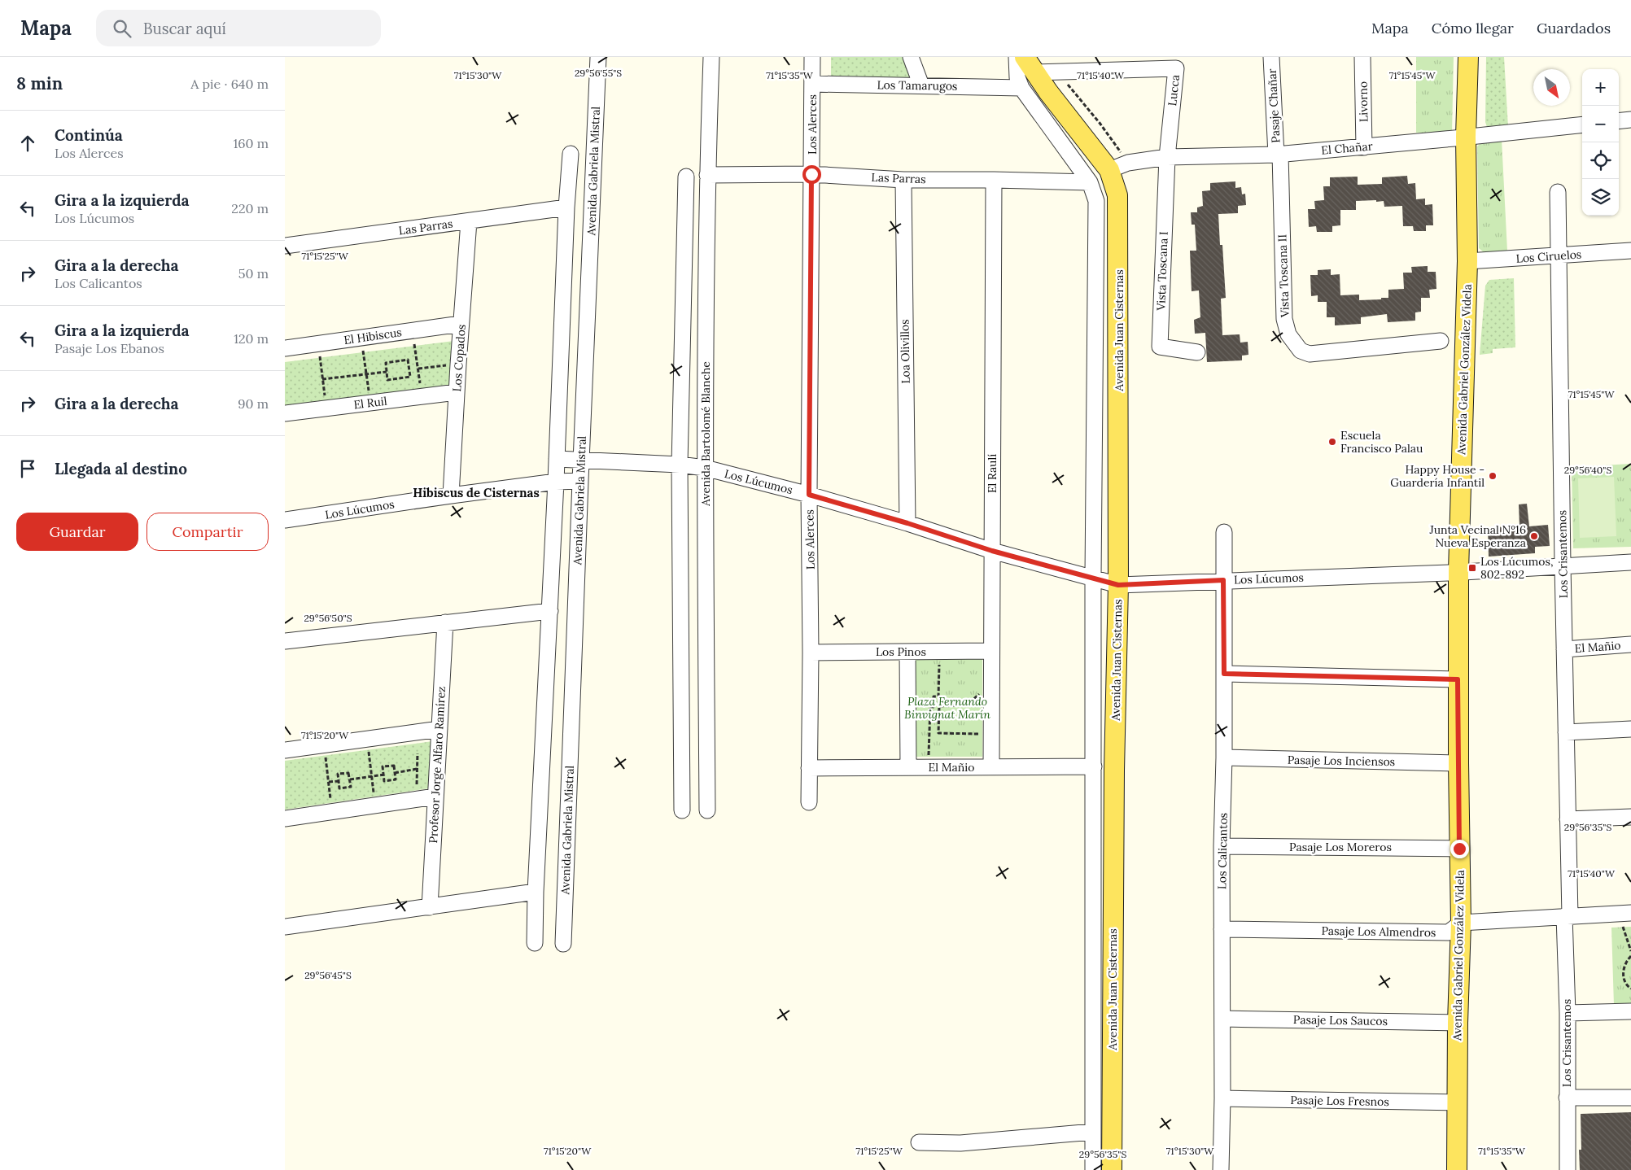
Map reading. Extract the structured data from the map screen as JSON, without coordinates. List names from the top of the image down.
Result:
{
  "streets": {
    "main road": ["Avenida Juan Cisternas", "Avenida Gabriel González Videla"],
    "street": [
      "Los Tamarugos",
      "Lucca",
      "Livorno",
      "Pasaje Chañar",
      "Los Alerces",
      "El Chañar",
      "Avenida Gabriela Mistral",
      "Las Parras",
      "Los Ciruelos",
      "Vista Toscana I",
      "Vista Toscana II",
      "El Hibiscus",
      "Loa Olivillos",
      "Los Copados",
      "El Ruil",
      "Avenida Bartolomé Blanche",
      "El Raulí",
      "Los Lúcumos",
      "Los Crisantemos",
      "El Mañio",
      "Los Pinos",
      "Pasaje Los Inciensos",
      "Profesor Jorge Alfaro Ramírez",
      "Pasaje Los Moreros",
      "Los Calicantos",
      "Pasaje Los Almendros",
      "Pasaje Los Saucos",
      "Pasaje Los Fresnos"
    ]
  },
  "crossings": [
    ["Los Tamarugos", "Los Alerces"],
    ["Los Tamarugos", "Avenida Juan Cisternas"],
    ["Lucca", "El Chañar"],
    ["Lucca", "Vista Toscana I"],
    ["Lucca", "Avenida Juan Cisternas"],
    ["Livorno", "El Chañar"],
    ["Pasaje Chañar", "El Chañar"],
    ["Pasaje Chañar", "Vista Toscana II"],
    ["Los Alerces", "Las Parras"],
    ["Los Alerces", "Los Lúcumos"],
    ["Los Alerces", "El Mañio"],
    ["Los Alerces", "Los Pinos"],
    ["El Chañar", "Vista Toscana I"],
    ["El Chañar", "Vista Toscana II"],
    ["El Chañar", "Avenida Juan Cisternas"],
    ["El Chañar", "Avenida Gabriel González Videla"],
    ["Avenida Gabriela Mistral", "Las Parras"],
    ["Avenida Gabriela Mistral", "Los Lúcumos"],
    ["Las Parras", "Avenida Juan Cisternas"],
    ["Las Parras", "Loa Olivillos"],
    ["Las Parras", "Los Copados"],
    ["Las Parras", "Avenida Bartolomé Blanche"],
    ["Las Parras", "El Raulí"],
    ["Los Ciruelos", "Avenida Gabriel González Videla"],
    ["Los Ciruelos", "Los Crisantemos"],
    ["Avenida Juan Cisternas", "Los Lúcumos"],
    ["Avenida Juan Cisternas", "El Mañio"],
    ["El Hibiscus", "Los Copados"],
    ["Loa Olivillos", "Los Lúcumos"],
    ["Los Copados", "El Ruil"],
    ["Los Copados", "Los Lúcumos"],
    ["Avenida Gabriel González Videla", "Los Lúcumos"],
    ["Avenida Gabriel González Videla", "Pasaje Los Inciensos"],
    ["Avenida Gabriel González Videla", "Pasaje Los Moreros"],
    ["Avenida Gabriel González Videla", "Pasaje Los Almendros"],
    ["Avenida Gabriel González Videla", "Pasaje Los Saucos"],
    ["Avenida Gabriel González Videla", "Pasaje Los Fresnos"],
    ["Avenida Bartolomé Blanche", "Los Lúcumos"],
    ["El Raulí", "Los Lúcumos"],
    ["El Raulí", "El Mañio"],
    ["El Raulí", "Los Pinos"],
    ["Los Lúcumos", "Los Crisantemos"],
    ["Los Lúcumos", "Los Calicantos"],
    ["Los Crisantemos", "El Mañio"],
    ["Los Crisantemos", "Pasaje Los Almendros"],
    ["Pasaje Los Inciensos", "Los Calicantos"],
    ["Pasaje Los Moreros", "Los Calicantos"],
    ["Los Calicantos", "Pasaje Los Almendros"],
    ["Los Calicantos", "Pasaje Los Saucos"],
    ["Los Calicantos", "Pasaje Los Fresnos"]
  ],
  "districts": ["Hibiscus de Cisternas"],
  "parks": ["Plaza Fernando Binvignat Marín"],
  "places": {
    "other": ["Escuela Francisco Palau", "Happy House - Guardería Infantil", "Junta Vecinal N°16 Nueva Esperanza"],
    "transit": ["Los Lúcumos, 802-892"]
  },
  "north": "bottom right",
  "page": {
    "header": "Mapa",
    "search": "Buscar aquí",
    "nav": ["Mapa", "Cómo llegar", "Guardados"],
    "heading": ["8 min", "A pie · 640 m"],
    "map_buttons": ["+", "−"],
    "list": [
      ["Continúa", "Los Alerces", "160 m"],
      ["Gira a la izquierda", "Los Lúcumos", "220 m"],
      ["Gira a la derecha", "Los Calicantos", "50 m"],
      ["Gira a la izquierda", "Pasaje Los Ebanos", "120 m"],
      ["Gira a la derecha", "90 m"],
      "Llegada al destino"
    ],
    "buttons": ["Guardar", "Compartir"]
  },
  "coordinates": [
    "29°56'55\"S",
    "71°15'30\"W",
    "71°15'35\"W",
    "71°15'40\"W",
    "71°15'45\"W",
    "71°15'25\"W",
    "29°56'40\"S",
    "29°56'50\"S",
    "71°15'20\"W",
    "29°56'35\"S",
    "29°56'45\"S"
  ]
}
